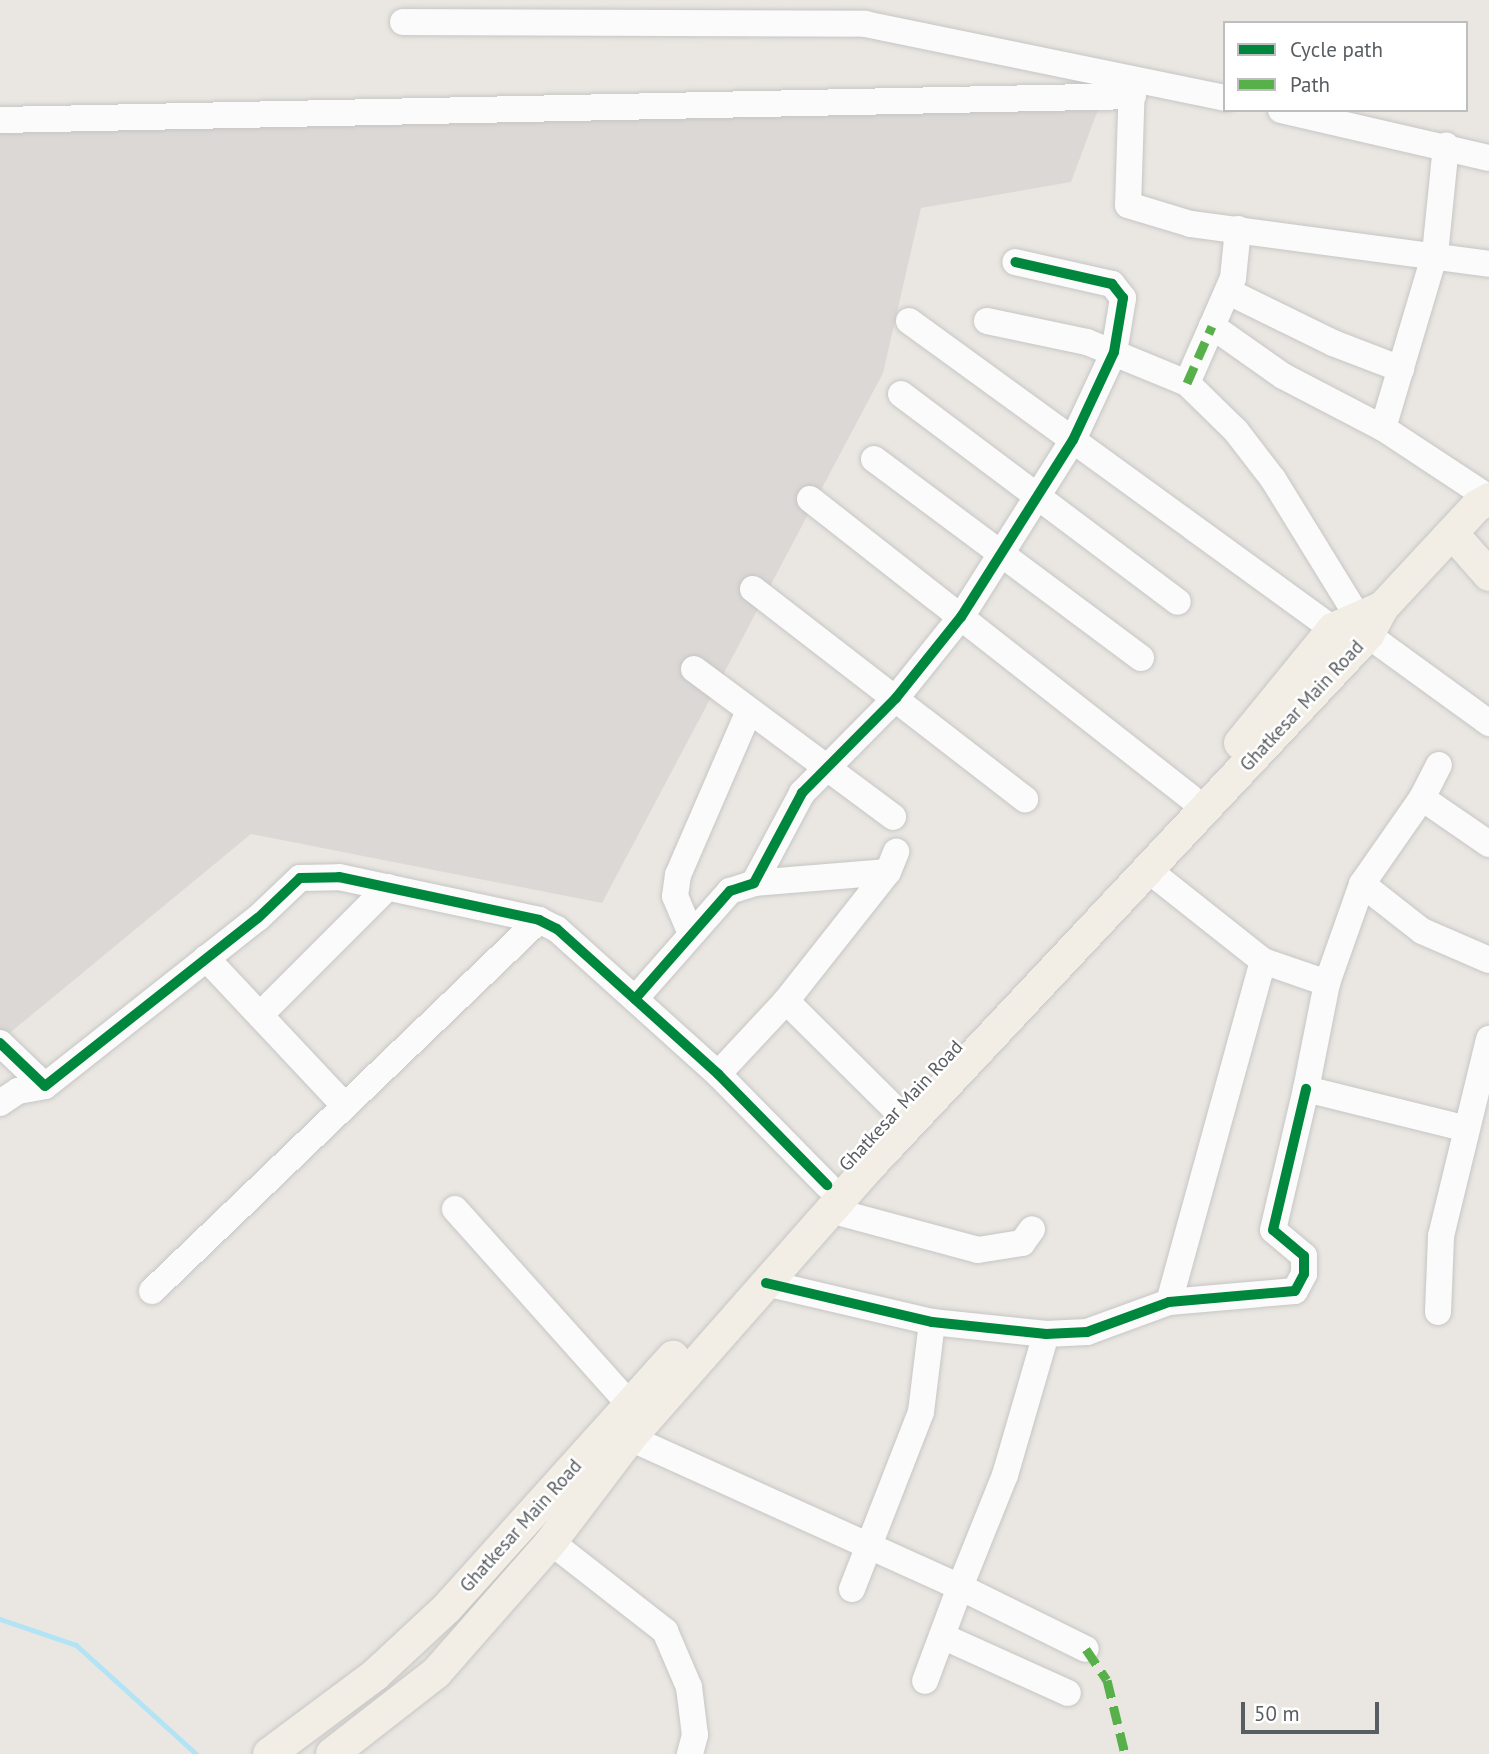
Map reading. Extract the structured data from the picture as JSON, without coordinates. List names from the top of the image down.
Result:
{
  "streets": {
    "main road": ["Ghatkesar Main Road"]
  },
  "legend": ["Cycle path", "Path"],
  "scale_bar": "50 m"
}
